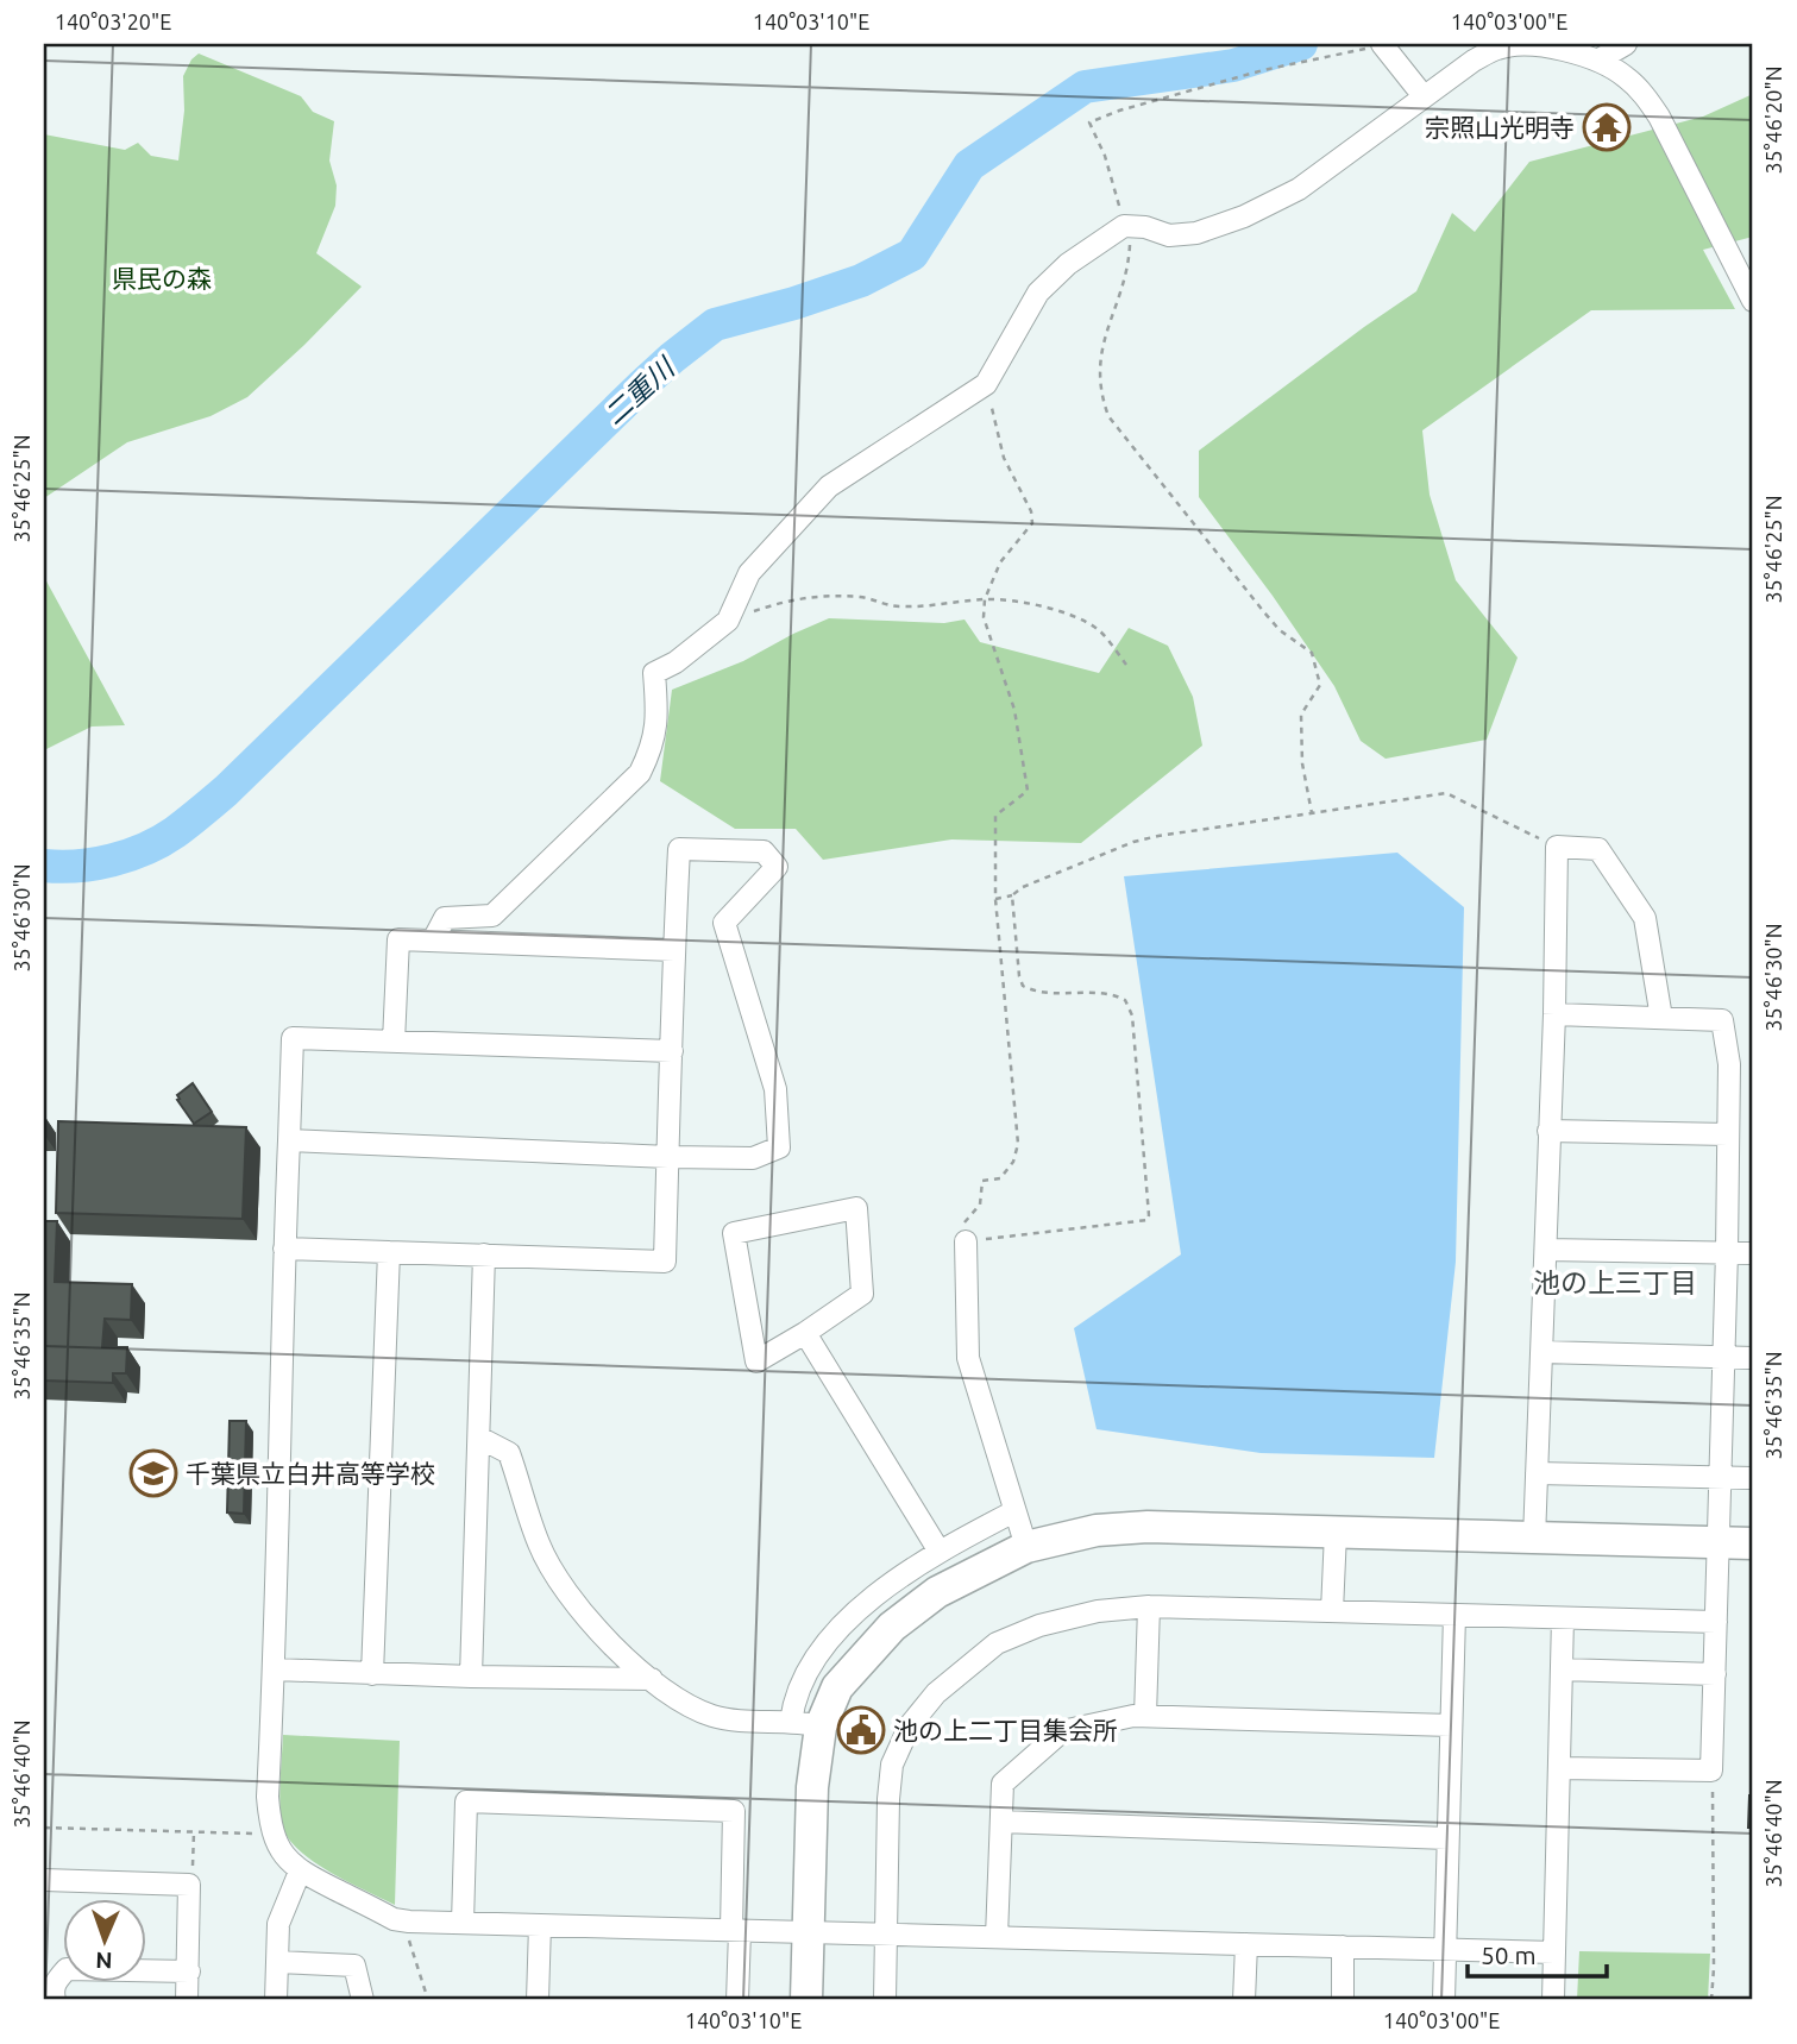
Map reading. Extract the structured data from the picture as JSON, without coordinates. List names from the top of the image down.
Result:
{
  "districts": ["池の上三丁目"],
  "water": ["二重川"],
  "parks": ["県民の森"],
  "places": {
    "temple": ["宗照山光明寺"],
    "school or university": ["千葉県立白井高等学校"],
    "public building": ["池の上二丁目集会所"]
  },
  "scale_bar": "50 m",
  "north": "bottom",
  "coordinates": [
    "140°03'20\"E",
    "140°03'10\"E",
    "140°03'00\"E",
    "35°46'20\"N",
    "35°46'25\"N",
    "35°46'30\"N",
    "35°46'35\"N",
    "35°46'40\"N"
  ]
}
